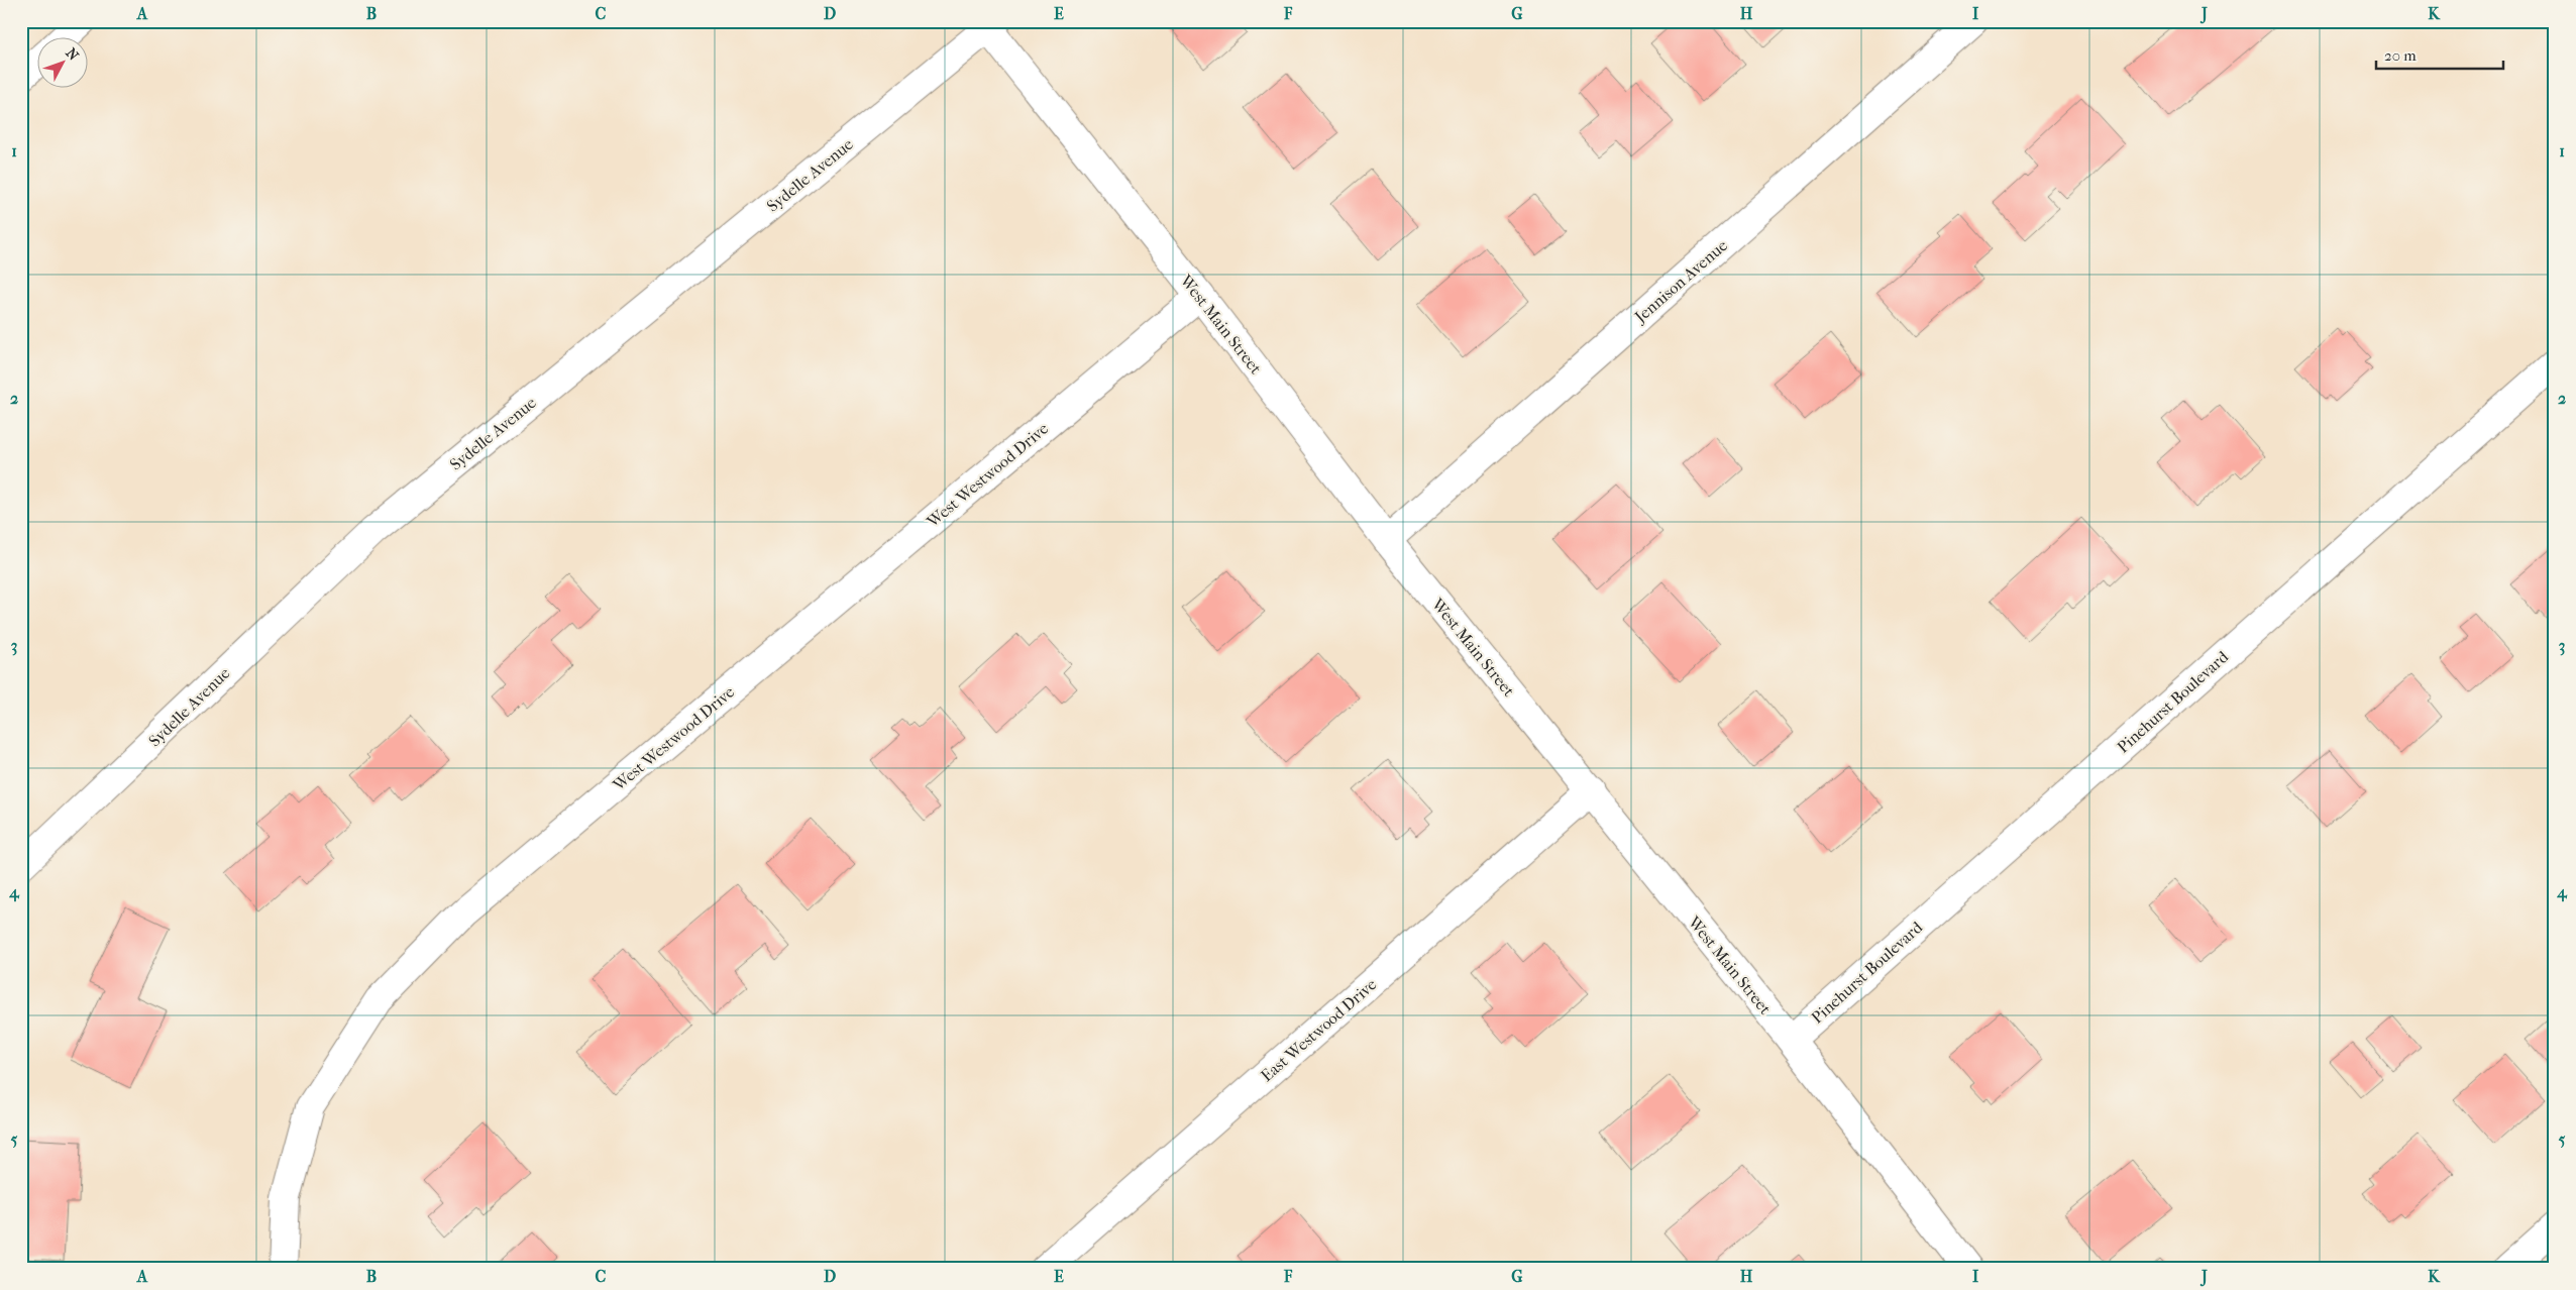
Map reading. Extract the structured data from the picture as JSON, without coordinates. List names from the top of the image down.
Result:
{
  "streets": {
    "street": [
      "Sydelle Avenue",
      "Jennison Avenue",
      "West Main Street",
      "West Westwood Drive",
      "Pinehurst Boulevard",
      "East Westwood Drive"
    ]
  },
  "crossings": [
    ["Sydelle Avenue", "West Main Street"],
    ["Jennison Avenue", "West Main Street"],
    ["West Main Street", "West Westwood Drive"],
    ["West Main Street", "Pinehurst Boulevard"],
    ["West Main Street", "East Westwood Drive"]
  ],
  "scale_bar": "20 m",
  "north": "top right",
  "grid": {
    "columns": [
      "A",
      "B",
      "C",
      "D",
      "E",
      "F",
      "G",
      "H",
      "I",
      "J",
      "K"
    ],
    "rows": [
      "1",
      "2",
      "3",
      "4",
      "5"
    ]
  }
}
